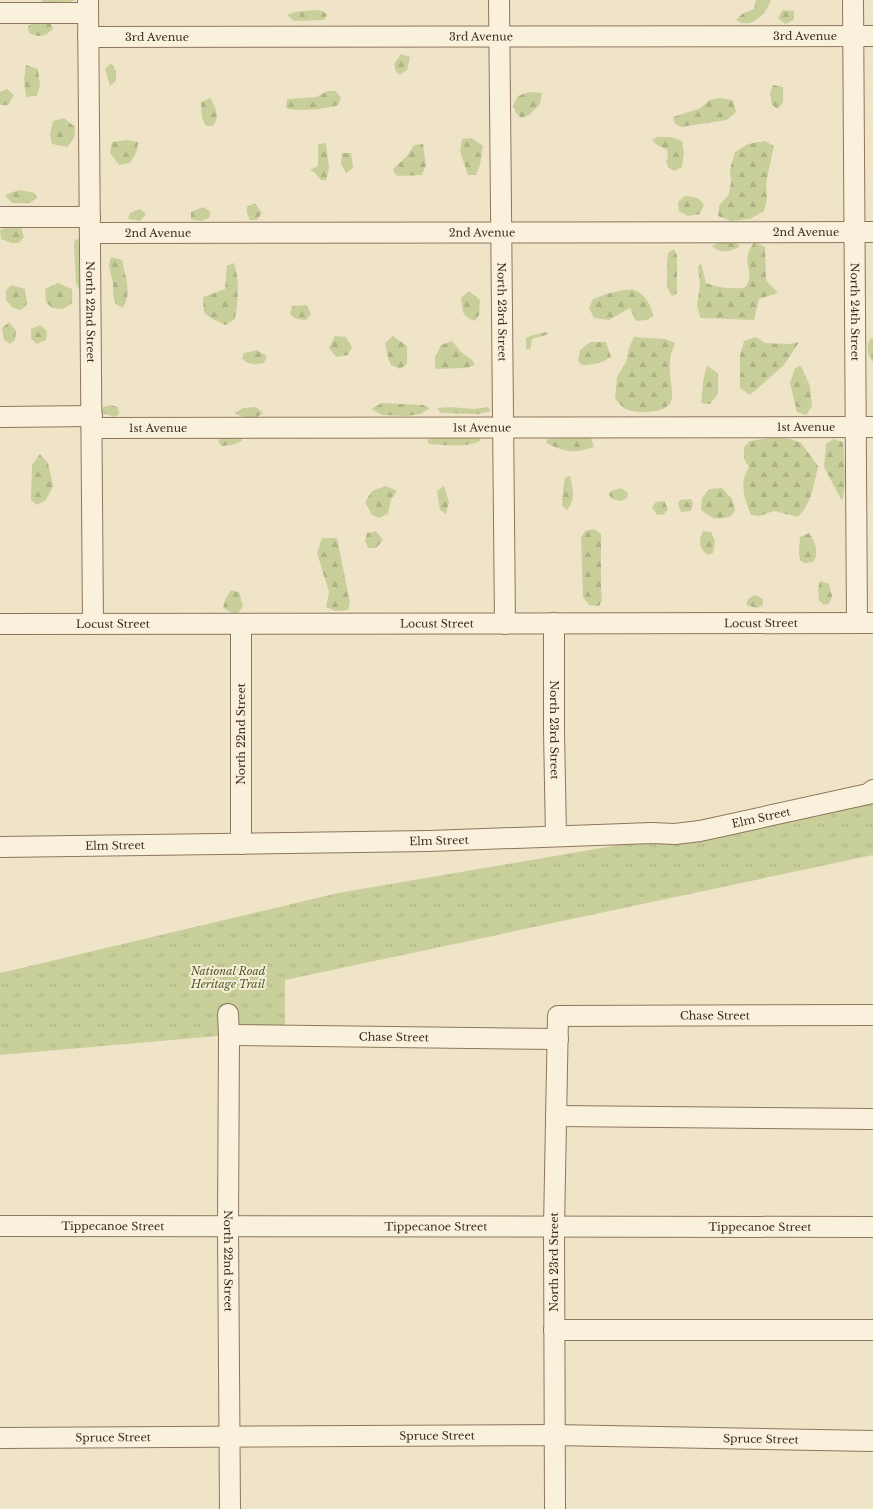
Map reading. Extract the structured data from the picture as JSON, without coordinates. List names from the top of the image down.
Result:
{
  "streets": {
    "street": [
      "3rd Avenue",
      "2nd Avenue",
      "North 22nd Street",
      "North 23rd Street",
      "North 24th Street",
      "1st Avenue",
      "Locust Street",
      "Elm Street",
      "Chase Street",
      "Tippecanoe Street",
      "Spruce Street"
    ]
  },
  "crossings": [
    ["3rd Avenue", "North 22nd Street"],
    ["3rd Avenue", "North 23rd Street"],
    ["3rd Avenue", "North 24th Street"],
    ["2nd Avenue", "North 22nd Street"],
    ["2nd Avenue", "North 23rd Street"],
    ["2nd Avenue", "North 24th Street"],
    ["North 22nd Street", "1st Avenue"],
    ["North 22nd Street", "Locust Street"],
    ["North 22nd Street", "Elm Street"],
    ["North 22nd Street", "Chase Street"],
    ["North 22nd Street", "Tippecanoe Street"],
    ["North 22nd Street", "Spruce Street"],
    ["North 23rd Street", "1st Avenue"],
    ["North 23rd Street", "Locust Street"],
    ["North 23rd Street", "Elm Street"],
    ["North 23rd Street", "Chase Street"],
    ["North 23rd Street", "Tippecanoe Street"],
    ["North 23rd Street", "Spruce Street"],
    ["North 24th Street", "1st Avenue"],
    ["North 24th Street", "Locust Street"]
  ],
  "parks": ["National Road Heritage Trail"]
}
